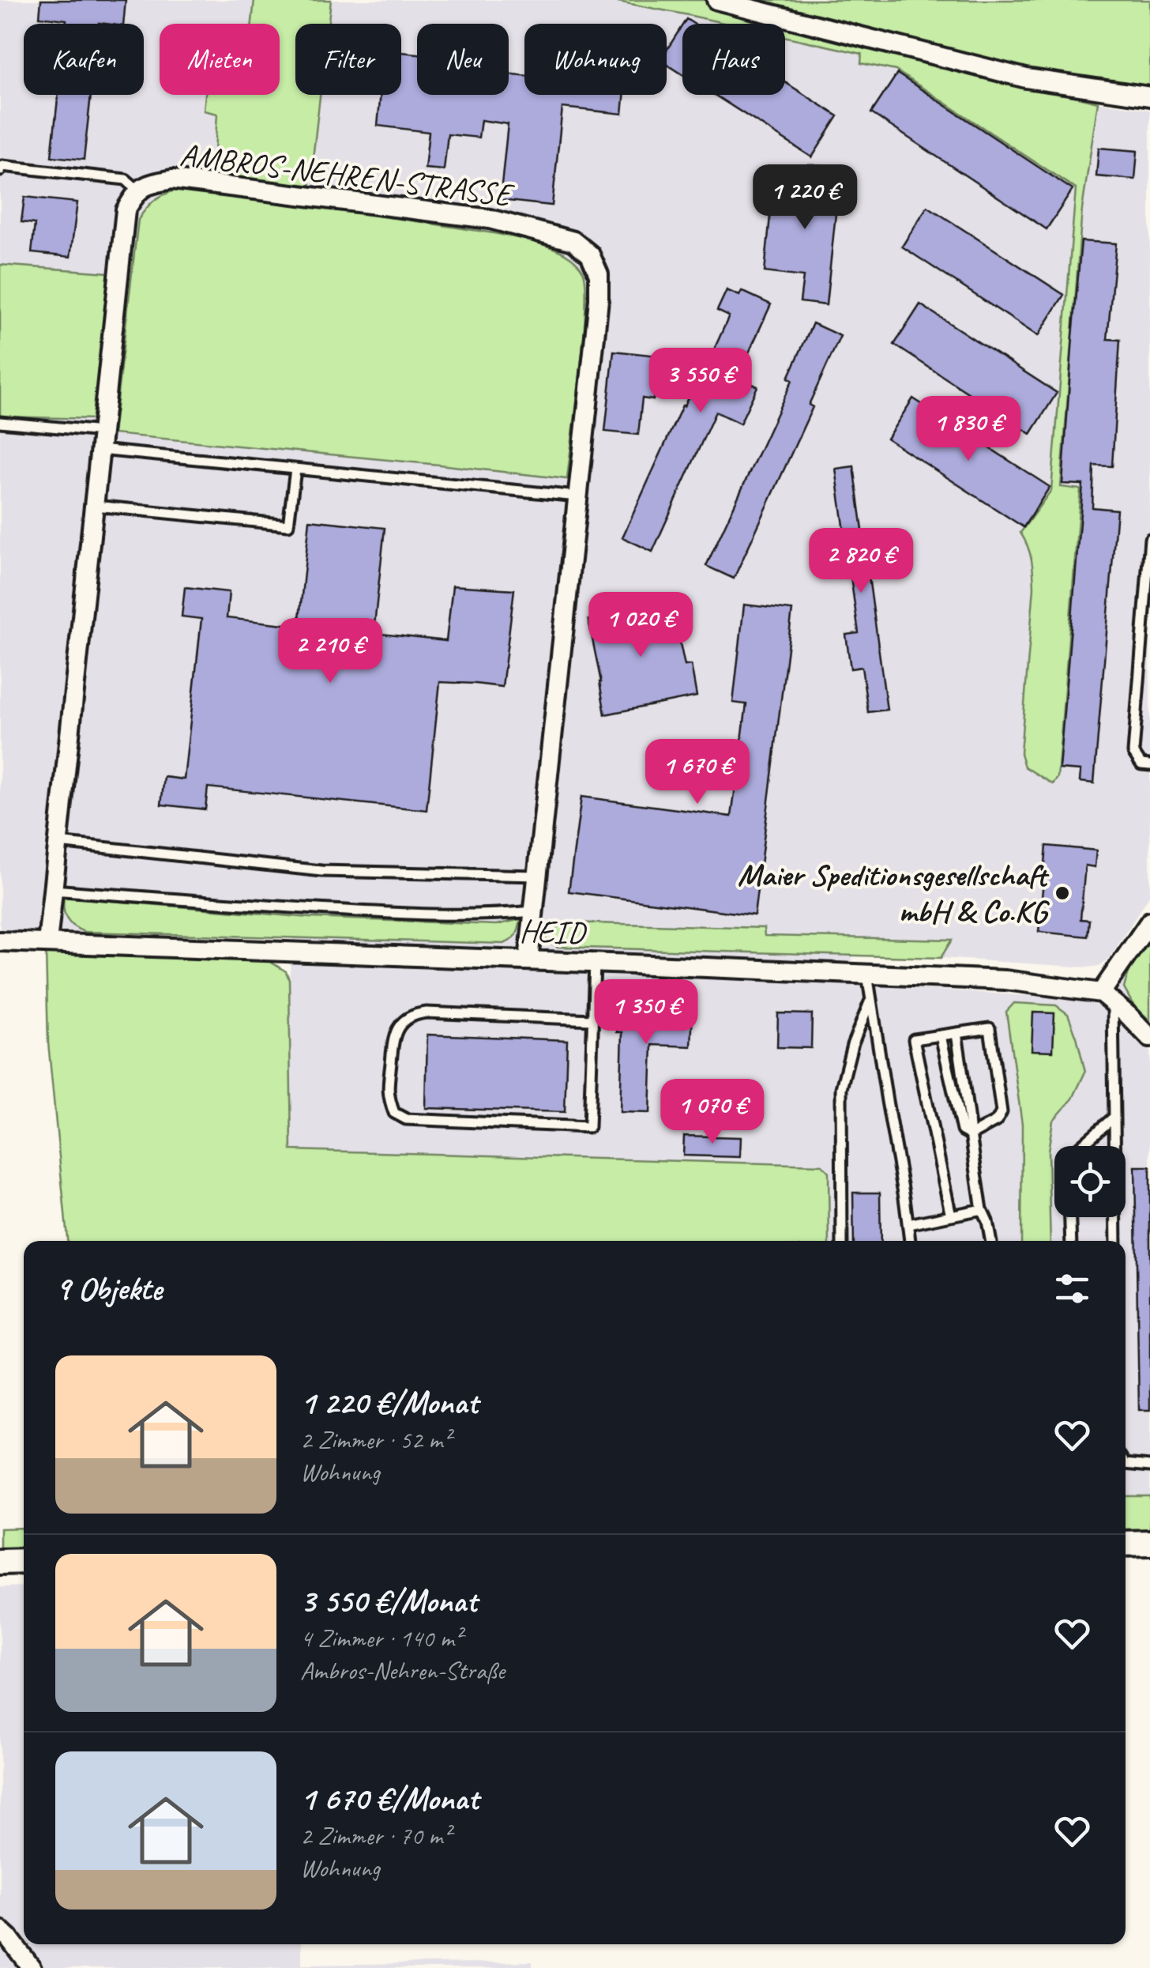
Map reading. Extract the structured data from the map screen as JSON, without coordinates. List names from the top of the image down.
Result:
{
  "streets": {
    "street": ["AMBROS-NEHREN-STRASSE", "HEID"]
  },
  "crossings": [
    ["AMBROS-NEHREN-STRASSE", "HEID"]
  ],
  "places": ["Maier Speditionsgesellschaft mbH & Co.KG"],
  "page": {
    "chip": [
      "Kaufen",
      "Mieten",
      "Filter",
      "Neu",
      "Wohnung",
      "Haus"
    ],
    "price": [
      "1 220 €",
      "3 550 €",
      "1 830 €",
      "2 820 €",
      "1 020 €",
      "2 210 €",
      "1 670 €",
      "1 350 €",
      "1 070 €"
    ],
    "heading": "9 Objekte",
    "list": [
      {
        "name": "1 220 €/Monat",
        "note": "2 Zimmer · 52 m² · Wohnung"
      },
      {
        "name": "3 550 €/Monat",
        "note": "4 Zimmer · 140 m² · Ambros-Nehren-Straße"
      },
      {
        "name": "1 670 €/Monat",
        "note": "2 Zimmer · 70 m² · Wohnung"
      }
    ]
  }
}
